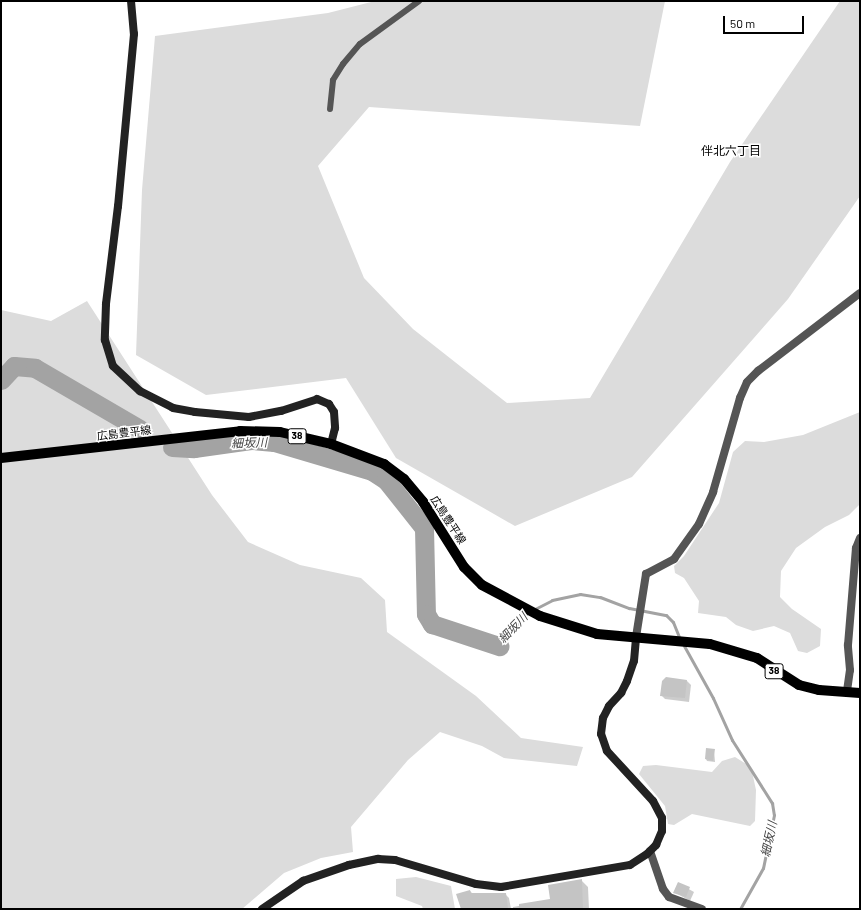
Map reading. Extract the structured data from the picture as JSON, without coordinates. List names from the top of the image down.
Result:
{
  "streets": {
    "main road": ["広島豊平線", "38"]
  },
  "districts": ["伴北六丁目"],
  "water": ["細坂川"],
  "scale_bar": "50 m"
}
